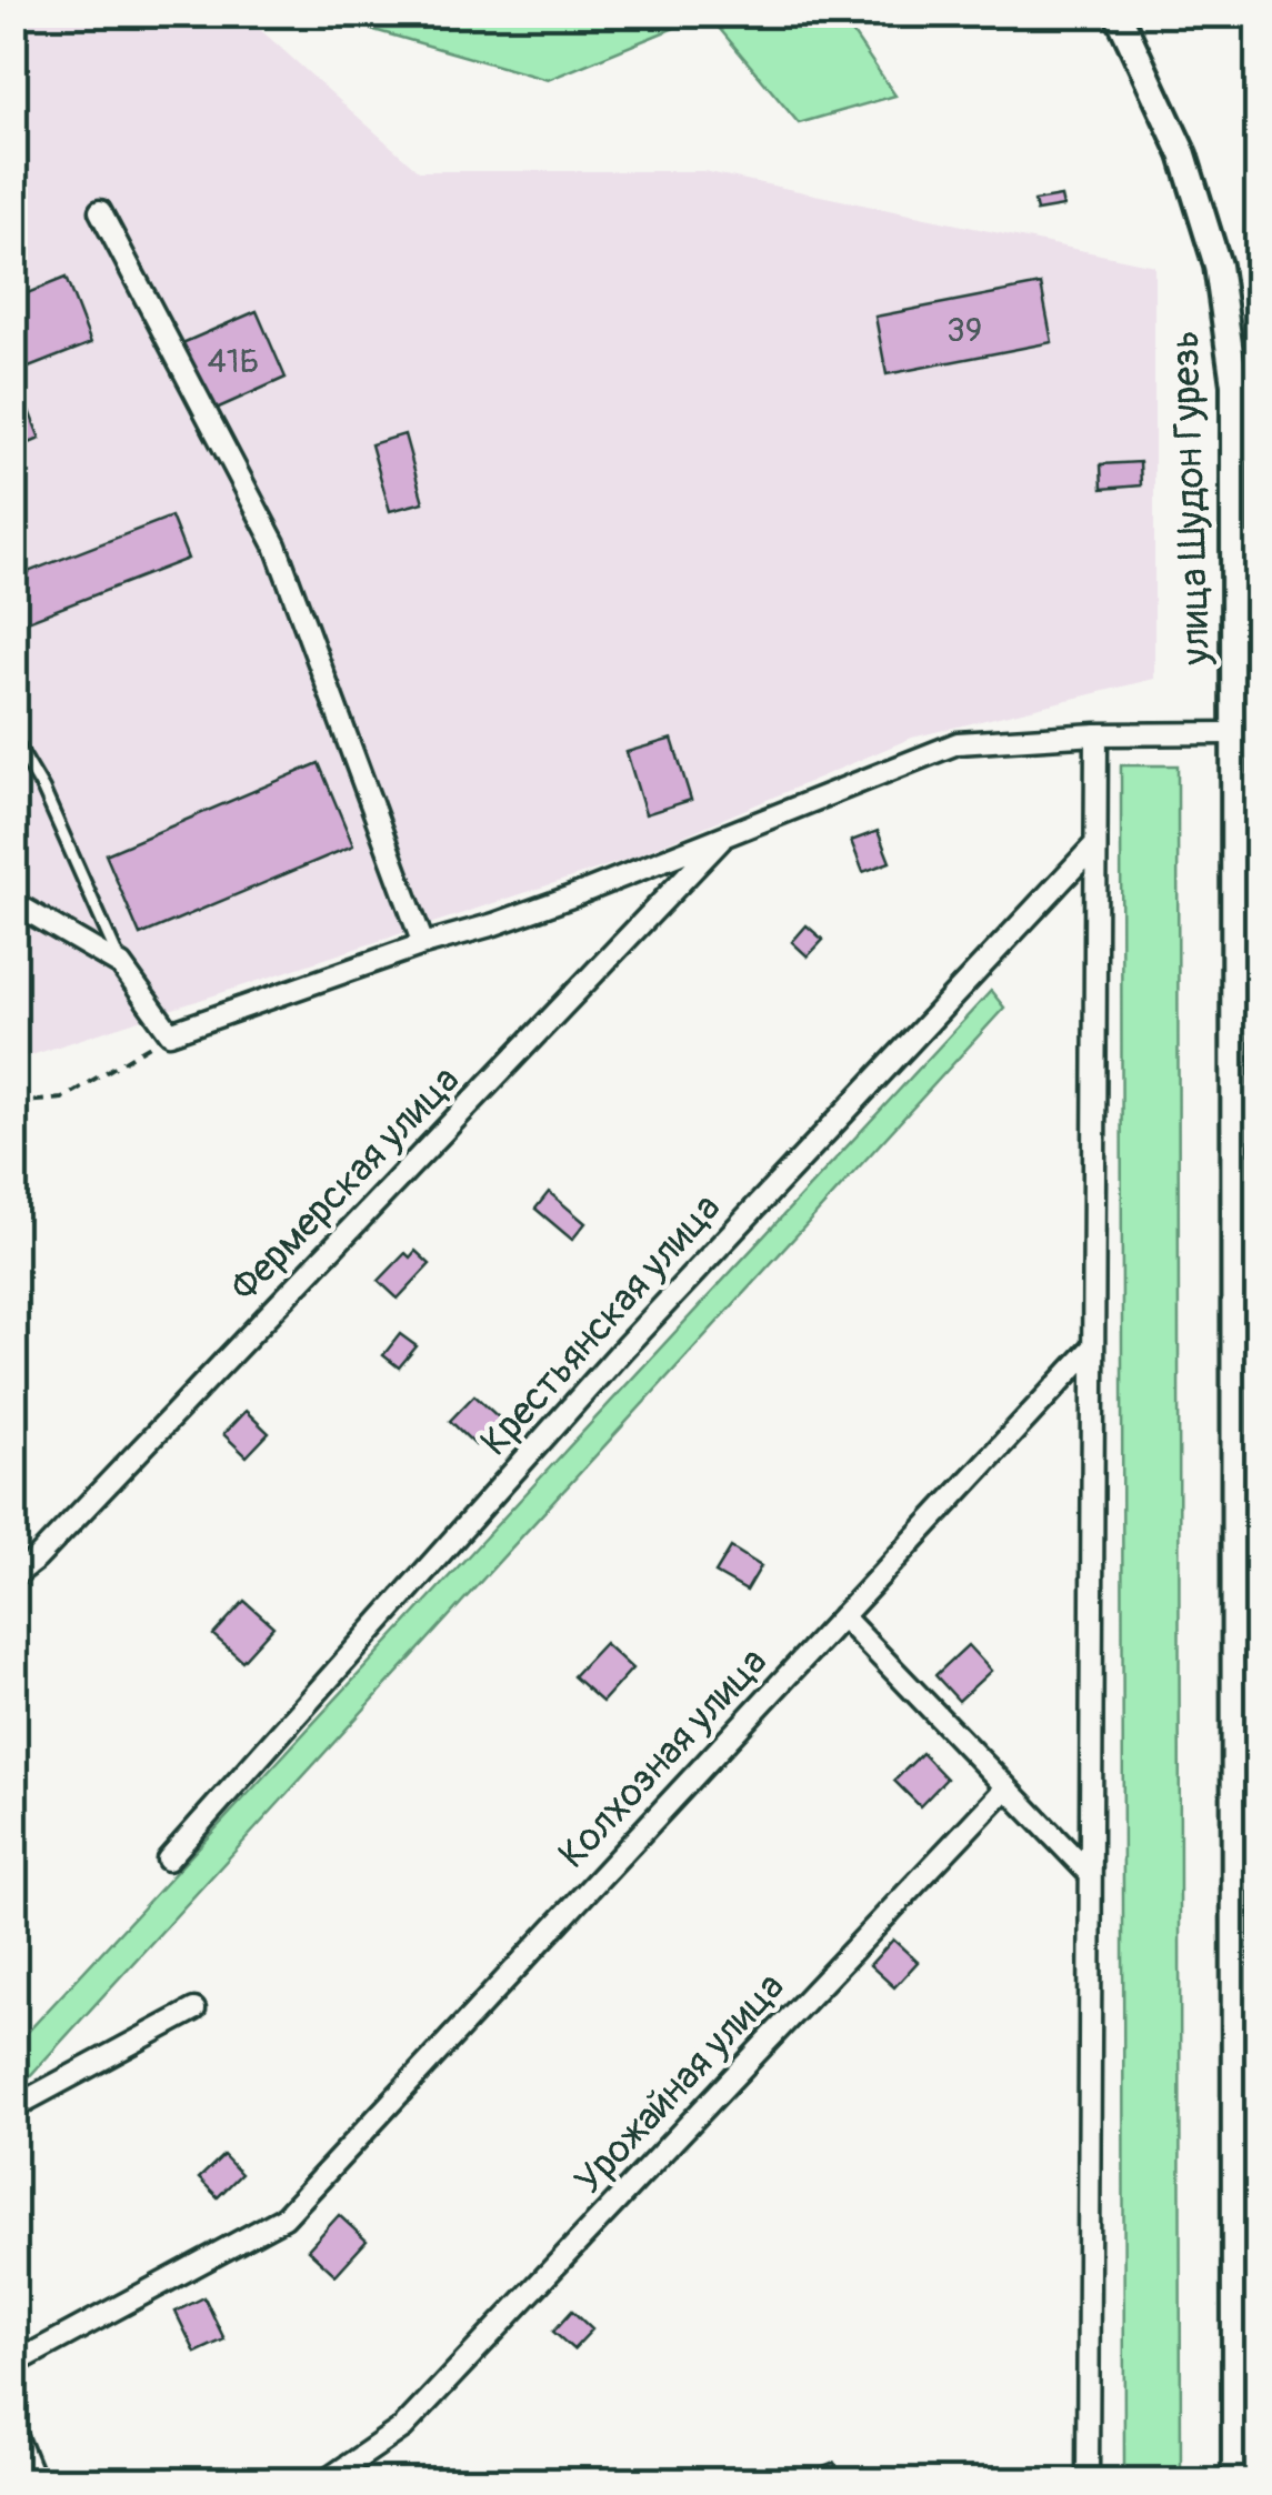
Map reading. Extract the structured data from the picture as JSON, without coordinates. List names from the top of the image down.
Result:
{
  "streets": {
    "street": [
      "улица Шудон Гурезь",
      "Фермерская улица",
      "Крестьянская улица",
      "Колхозная улица",
      "Урожайная улица"
    ]
  },
  "house_numbers": ["39", "41Б"]
}
